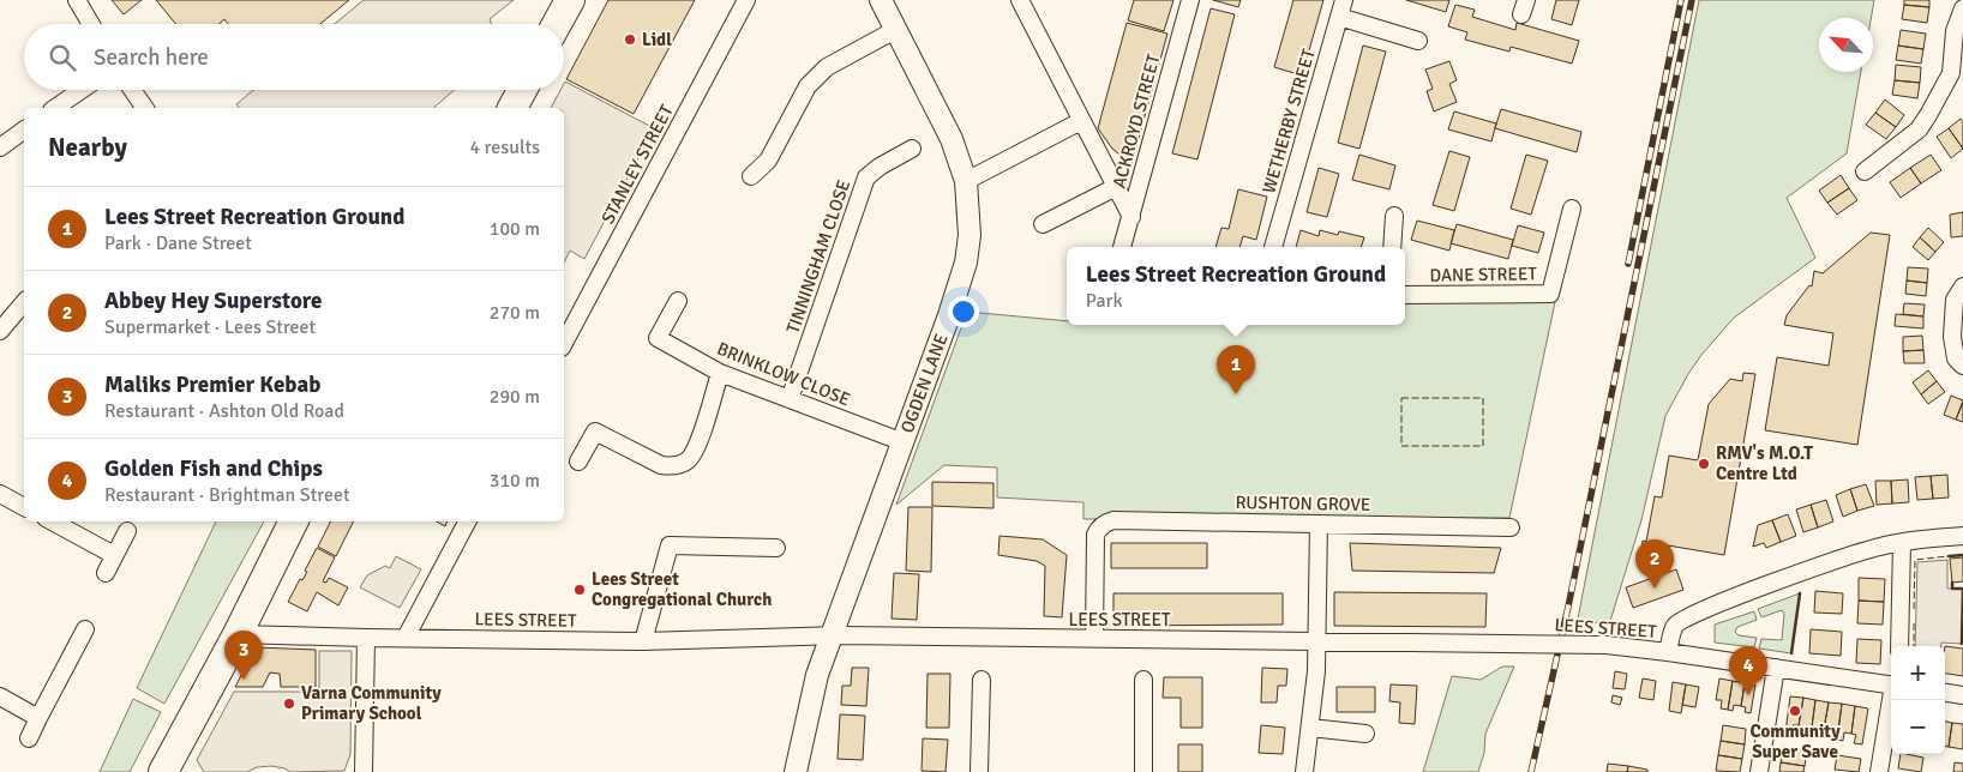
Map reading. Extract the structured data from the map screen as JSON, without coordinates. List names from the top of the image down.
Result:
{
  "streets": {
    "street": [
      "ACKROYD STREET",
      "WETHERBY STREET",
      "STANLEY STREET",
      "TINNINGHAM CLOSE",
      "DANE STREET",
      "BRINKLOW CLOSE",
      "OGDEN LANE",
      "RUSHTON GROVE",
      "LEES STREET"
    ]
  },
  "crossings": [
    ["TINNINGHAM CLOSE", "BRINKLOW CLOSE"],
    ["BRINKLOW CLOSE", "OGDEN LANE"],
    ["OGDEN LANE", "LEES STREET"],
    ["RUSHTON GROVE", "LEES STREET"]
  ],
  "places": [
    "Lidl",
    "RMV's M.O.T Centre Ltd",
    "Lees Street Congregational Church",
    "Varna Community Primary School",
    "Community Super Save"
  ],
  "north": "top left",
  "page": {
    "search": "Search here",
    "heading": ["Nearby", "4 results"],
    "list": [
      {
        "mark": "1",
        "name": "Lees Street Recreation Ground",
        "note": "Park · Dane Street",
        "value": "100 m"
      },
      {
        "mark": "2",
        "name": "Abbey Hey Superstore",
        "note": "Supermarket · Lees Street",
        "value": "270 m"
      },
      {
        "mark": "3",
        "name": "Maliks Premier Kebab",
        "note": "Restaurant · Ashton Old Road",
        "value": "290 m"
      },
      {
        "mark": "4",
        "name": "Golden Fish and Chips",
        "note": "Restaurant · Brightman Street",
        "value": "310 m"
      }
    ],
    "popup": ["Lees Street Recreation Ground", "Park"],
    "pins": [
      "1",
      "2",
      "3",
      "4"
    ],
    "map_buttons": ["+", "−"]
  }
}
